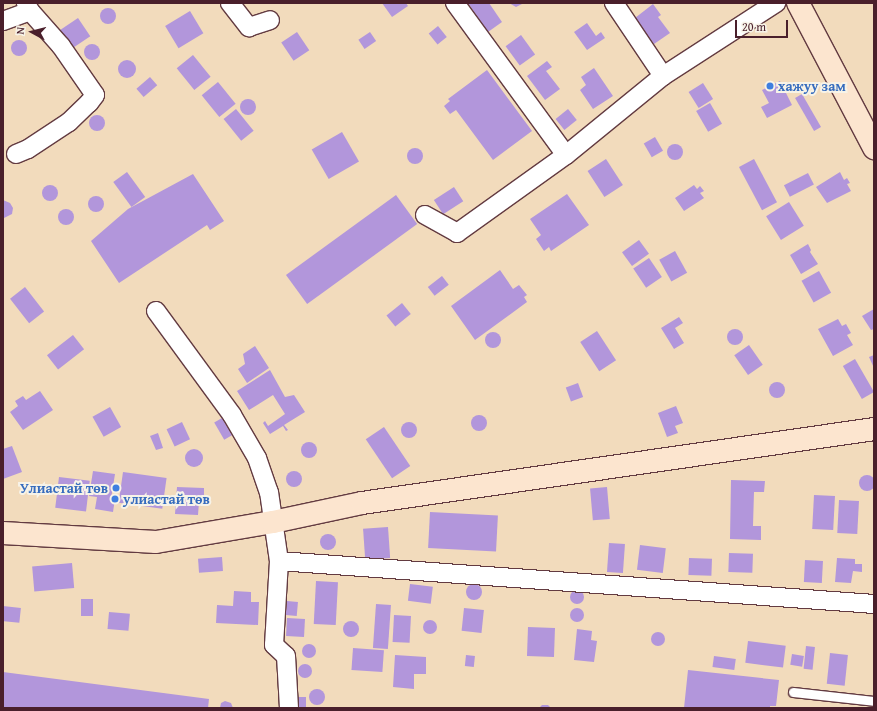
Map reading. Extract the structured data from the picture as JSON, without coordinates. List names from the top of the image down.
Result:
{
  "places": ["хажуу зам", "Улиастай төв", "улиастай төв"],
  "scale_bar": "20 m",
  "north": "left"
}
